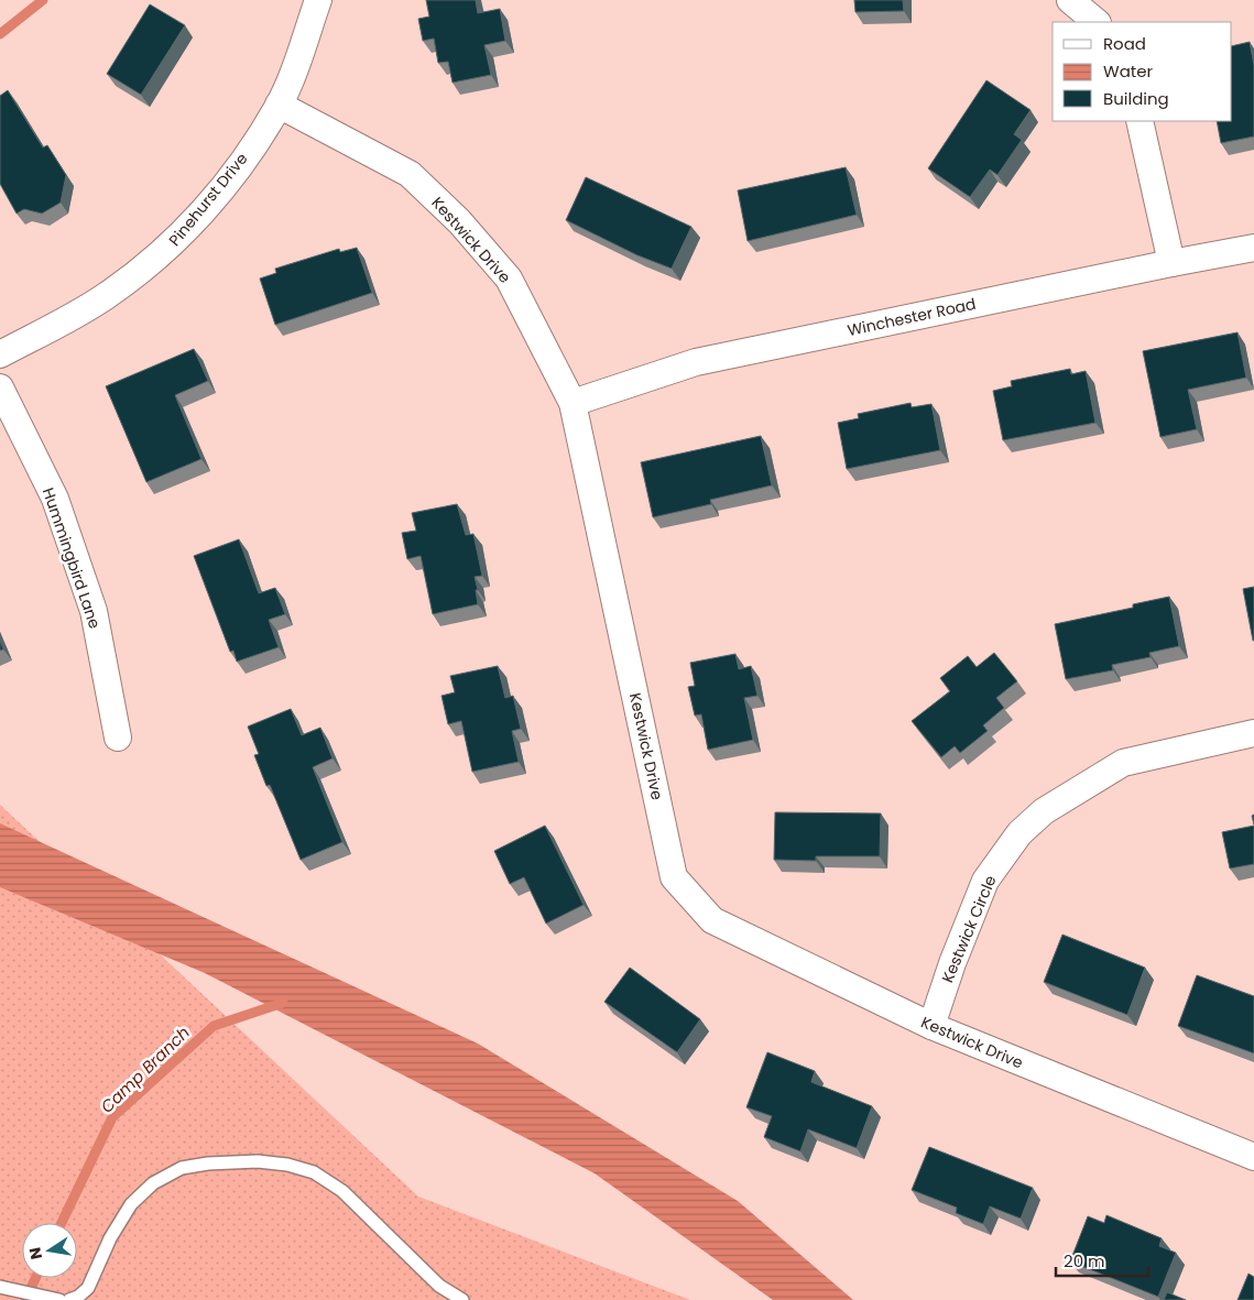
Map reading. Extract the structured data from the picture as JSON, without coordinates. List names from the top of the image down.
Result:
{
  "streets": {
    "street": [
      "Pinehurst Drive",
      "Kestwick Drive",
      "Winchester Road",
      "Hummingbird Lane",
      "Kestwick Circle"
    ]
  },
  "crossings": [
    ["Pinehurst Drive", "Kestwick Drive"],
    ["Kestwick Drive", "Winchester Road"],
    ["Kestwick Drive", "Kestwick Circle"]
  ],
  "water": ["Camp Branch"],
  "legend": ["Road", "Water", "Building"],
  "scale_bar": "20 m",
  "north": "left"
}
